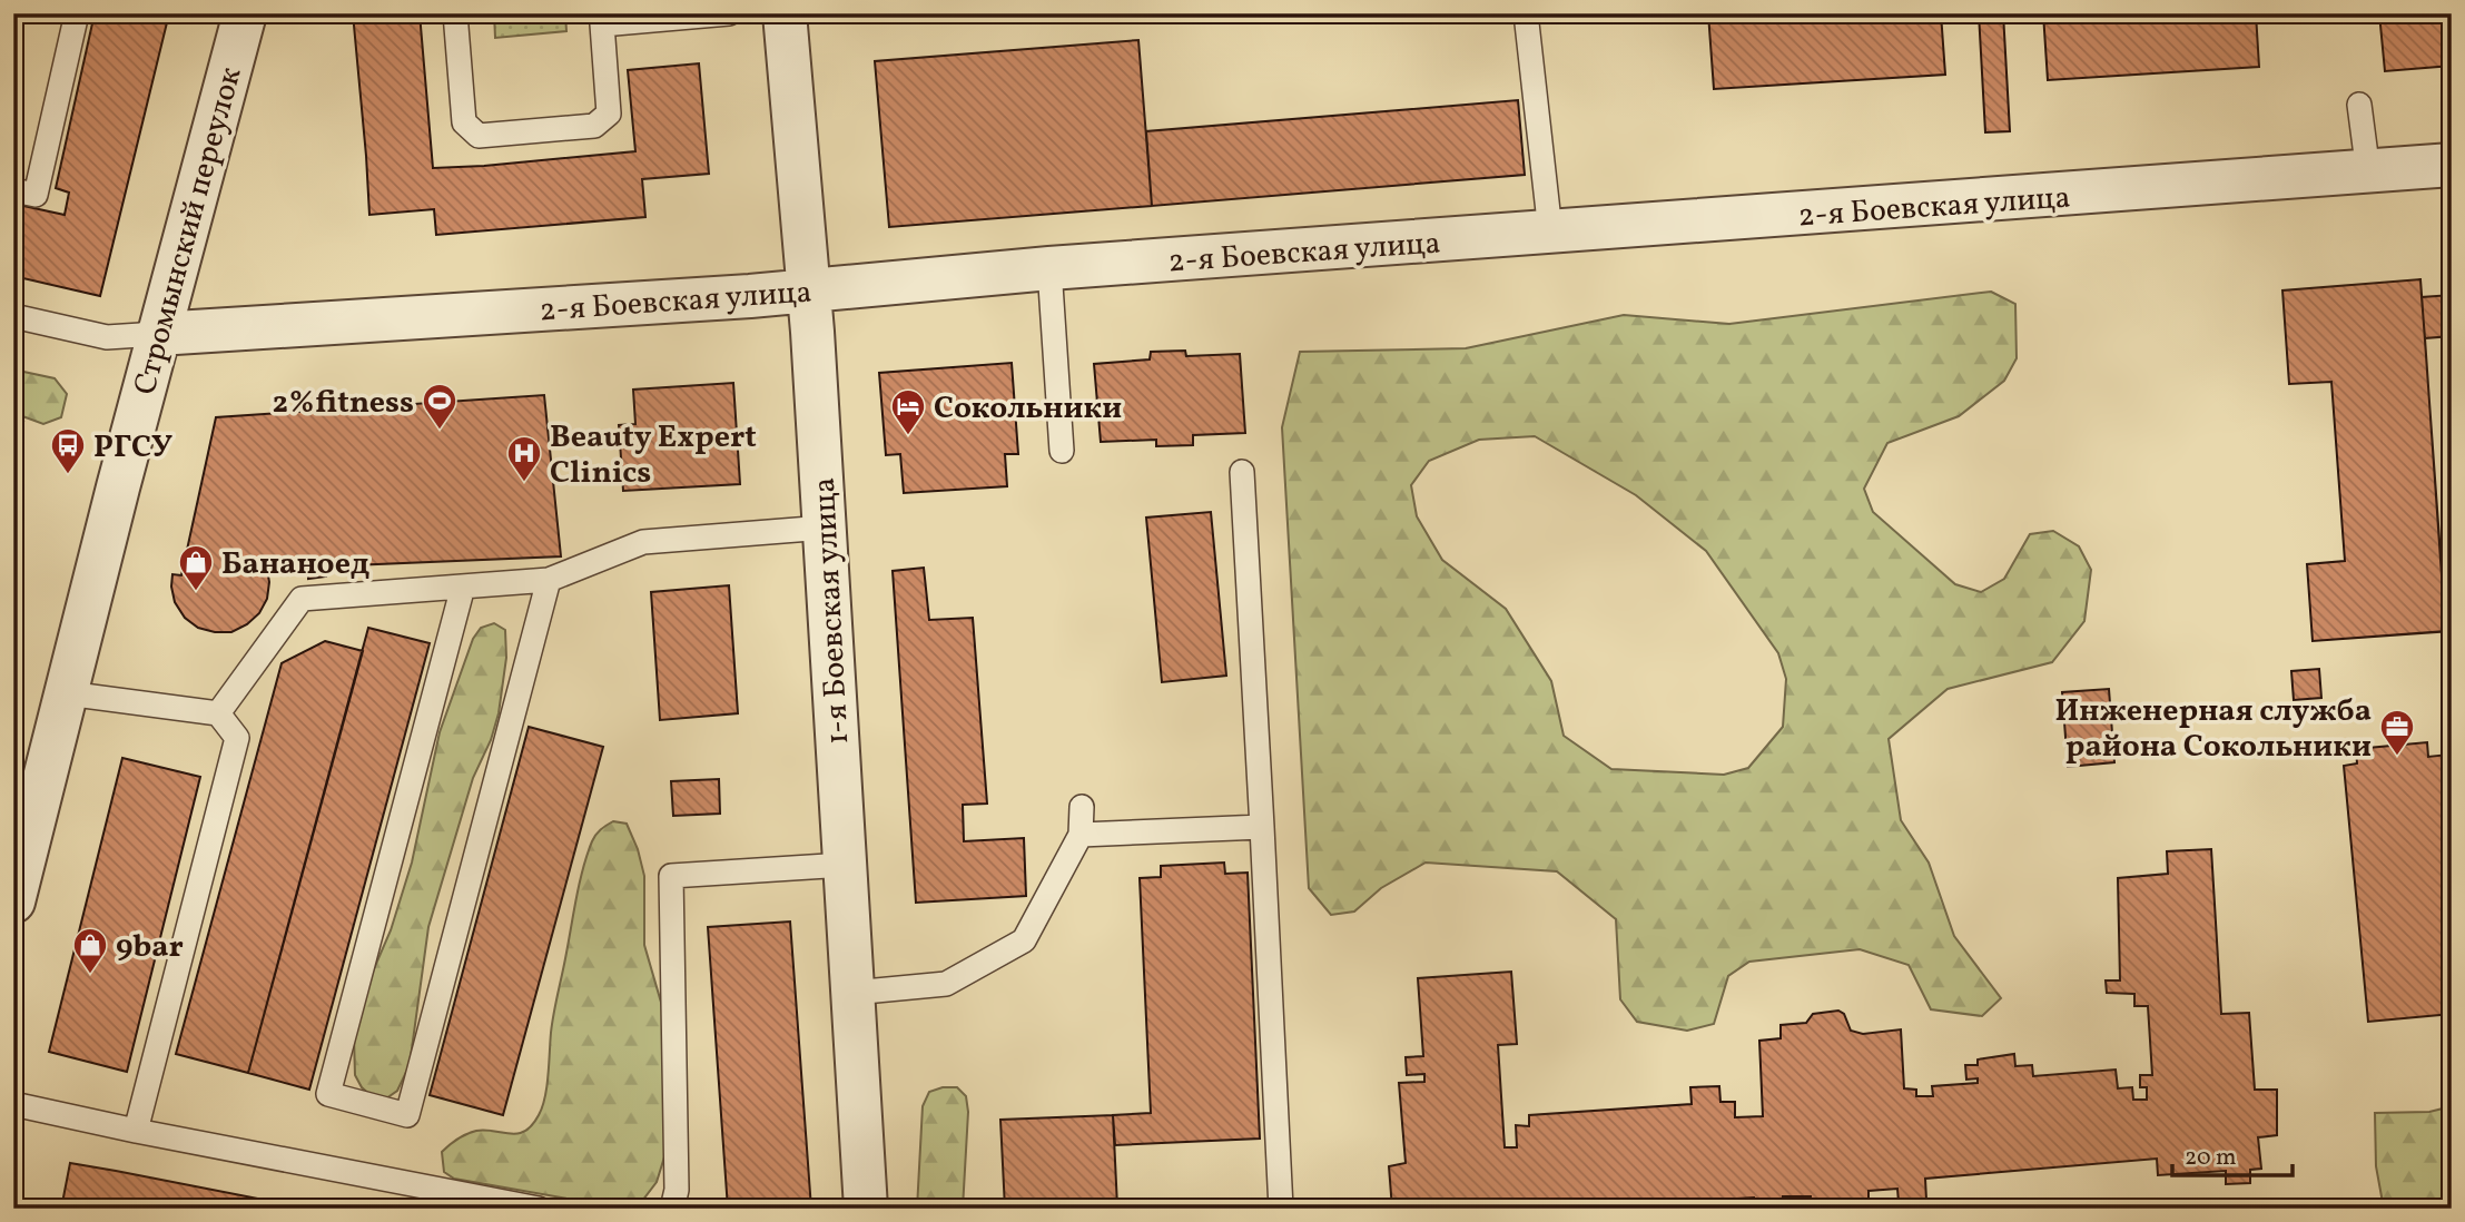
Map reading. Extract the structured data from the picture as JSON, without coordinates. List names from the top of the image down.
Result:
{
  "streets": {
    "street": ["2-я Боевская улица", "Стромынский переулок", "1-я Боевская улица"]
  },
  "crossings": [
    ["2-я Боевская улица", "Стромынский переулок"],
    ["2-я Боевская улица", "1-я Боевская улица"]
  ],
  "places": {
    "sports": ["2%fitness"],
    "hotel": ["Сокольники"],
    "bus stop": ["РГСУ"],
    "hospital": ["Beauty Expert Clinics"],
    "shop": ["Бананоед", "9bar"],
    "office": ["Инженерная служба района Сокольники"]
  },
  "scale_bar": "20 m"
}
